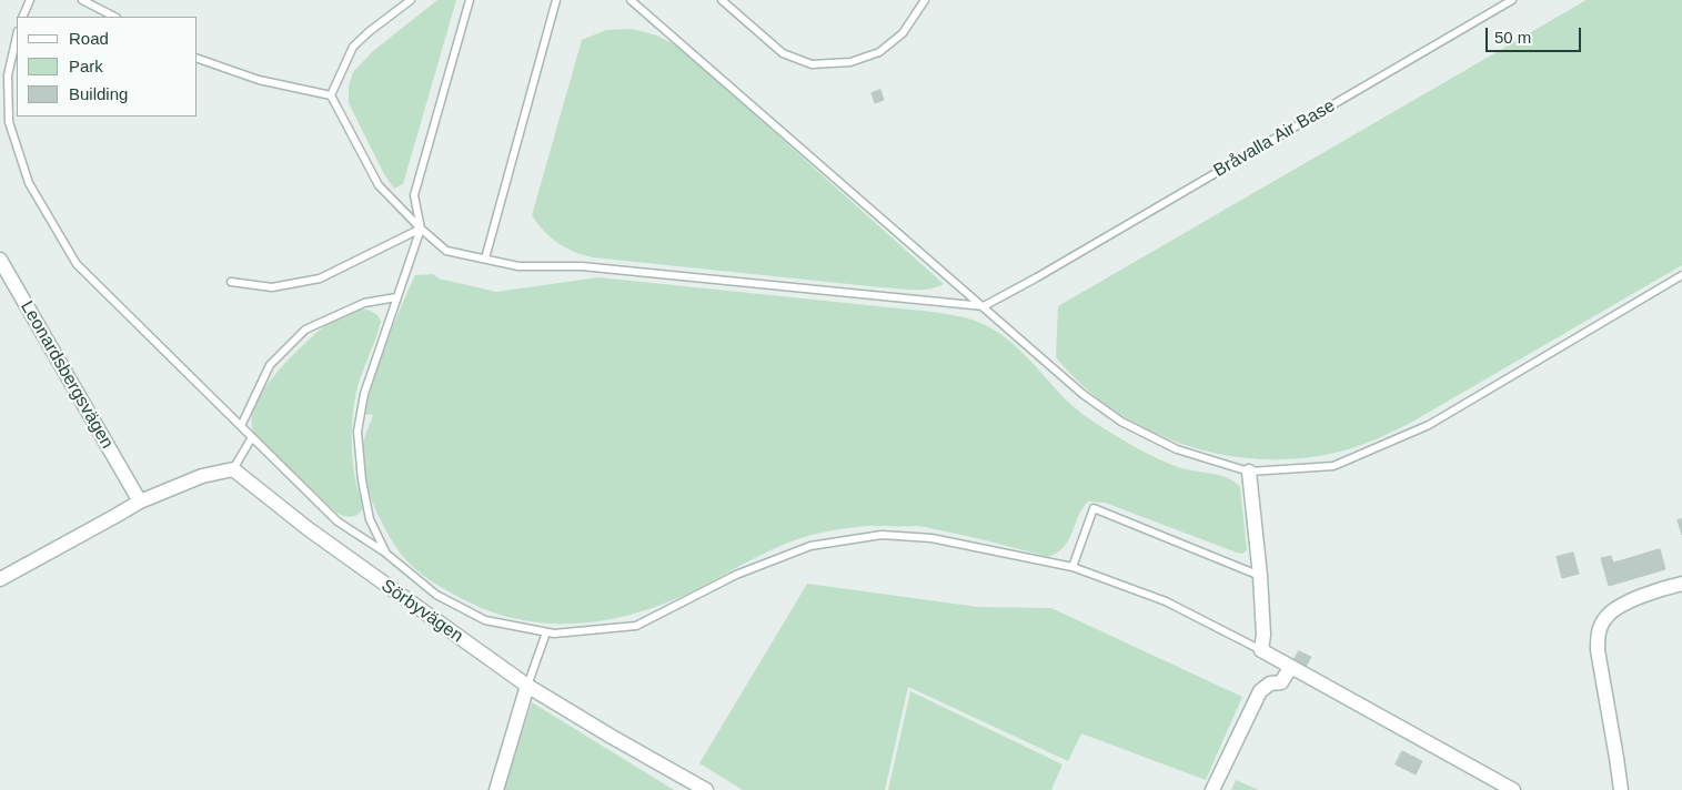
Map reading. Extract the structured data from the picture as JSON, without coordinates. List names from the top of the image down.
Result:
{
  "streets": {
    "street": ["Leonardsbergsvägen", "Sörbyvägen"],
    "lane": ["Bråvalla Air Base"]
  },
  "legend": ["Road", "Park", "Building"],
  "scale_bar": "50 m"
}
